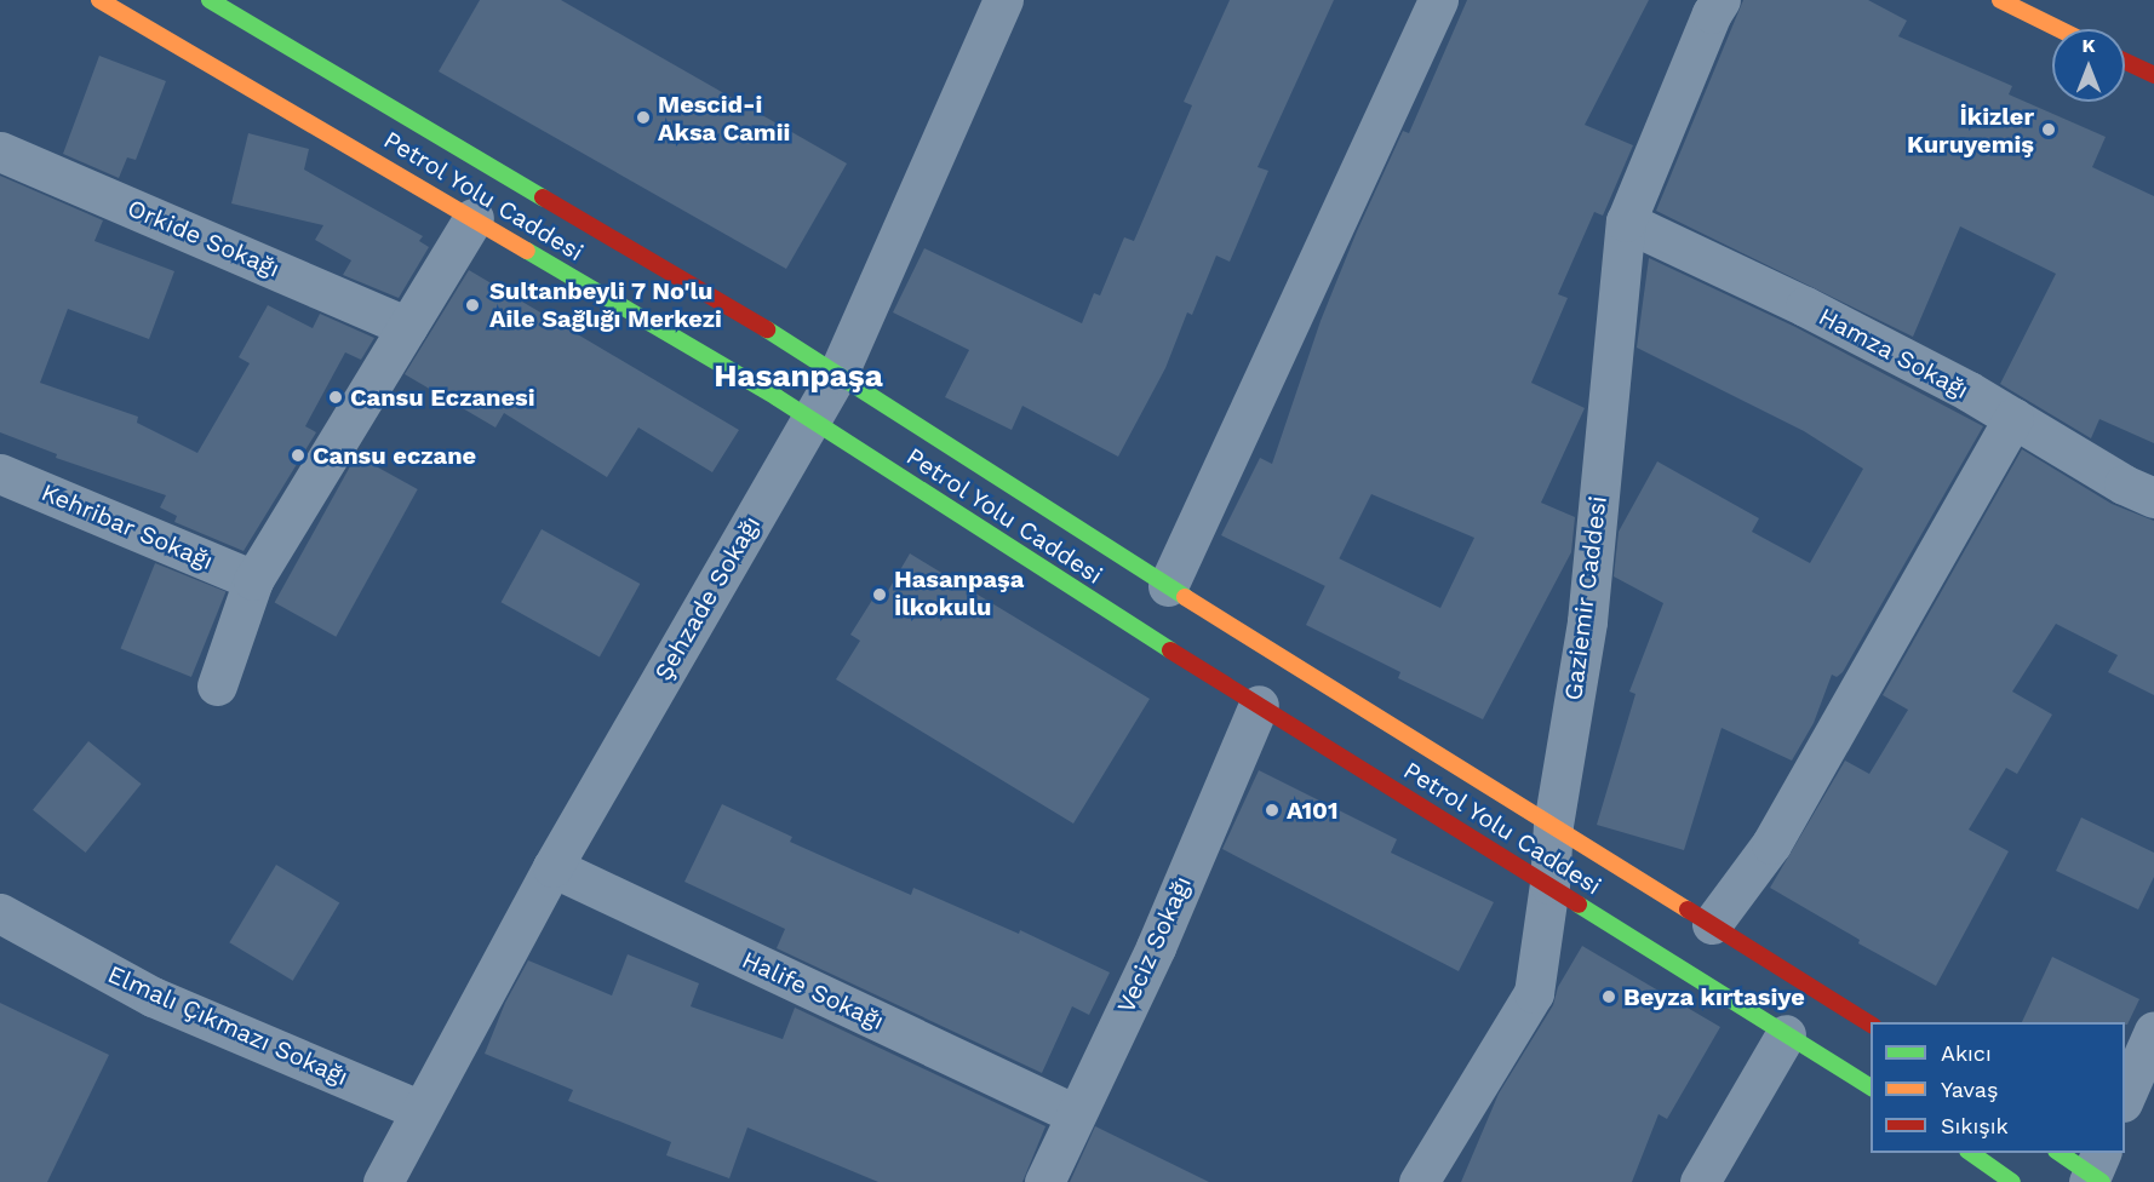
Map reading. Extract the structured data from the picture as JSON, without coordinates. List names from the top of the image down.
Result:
{
  "streets": {
    "main road": ["Petrol Yolu Caddesi"],
    "street": [
      "Orkide Sokağı",
      "Hamza Sokağı",
      "Kehribar Sokağı",
      "Şehzade Sokağı",
      "Gaziemir Caddesi",
      "Veciz Sokağı",
      "Halife Sokağı",
      "Elmalı Çıkmazı Sokağı"
    ]
  },
  "crossings": [
    ["Petrol Yolu Caddesi", "Şehzade Sokağı"],
    ["Petrol Yolu Caddesi", "Gaziemir Caddesi"],
    ["Petrol Yolu Caddesi", "Veciz Sokağı"],
    ["Hamza Sokağı", "Gaziemir Caddesi"],
    ["Şehzade Sokağı", "Halife Sokağı"],
    ["Şehzade Sokağı", "Elmalı Çıkmazı Sokağı"],
    ["Veciz Sokağı", "Halife Sokağı"]
  ],
  "districts": ["Hasanpaşa"],
  "places": [
    "Mescid-i Aksa Camii",
    "İkizler Kuruyemiş",
    "Sultanbeyli 7 No'lu Aile Sağlığı Merkezi",
    "Cansu Eczanesi",
    "Cansu eczane",
    "Hasanpaşa İlkokulu",
    "A101",
    "Beyza kırtasiye"
  ],
  "legend": ["Akıcı", "Yavaş", "Sıkışık"],
  "north": "top"
}
